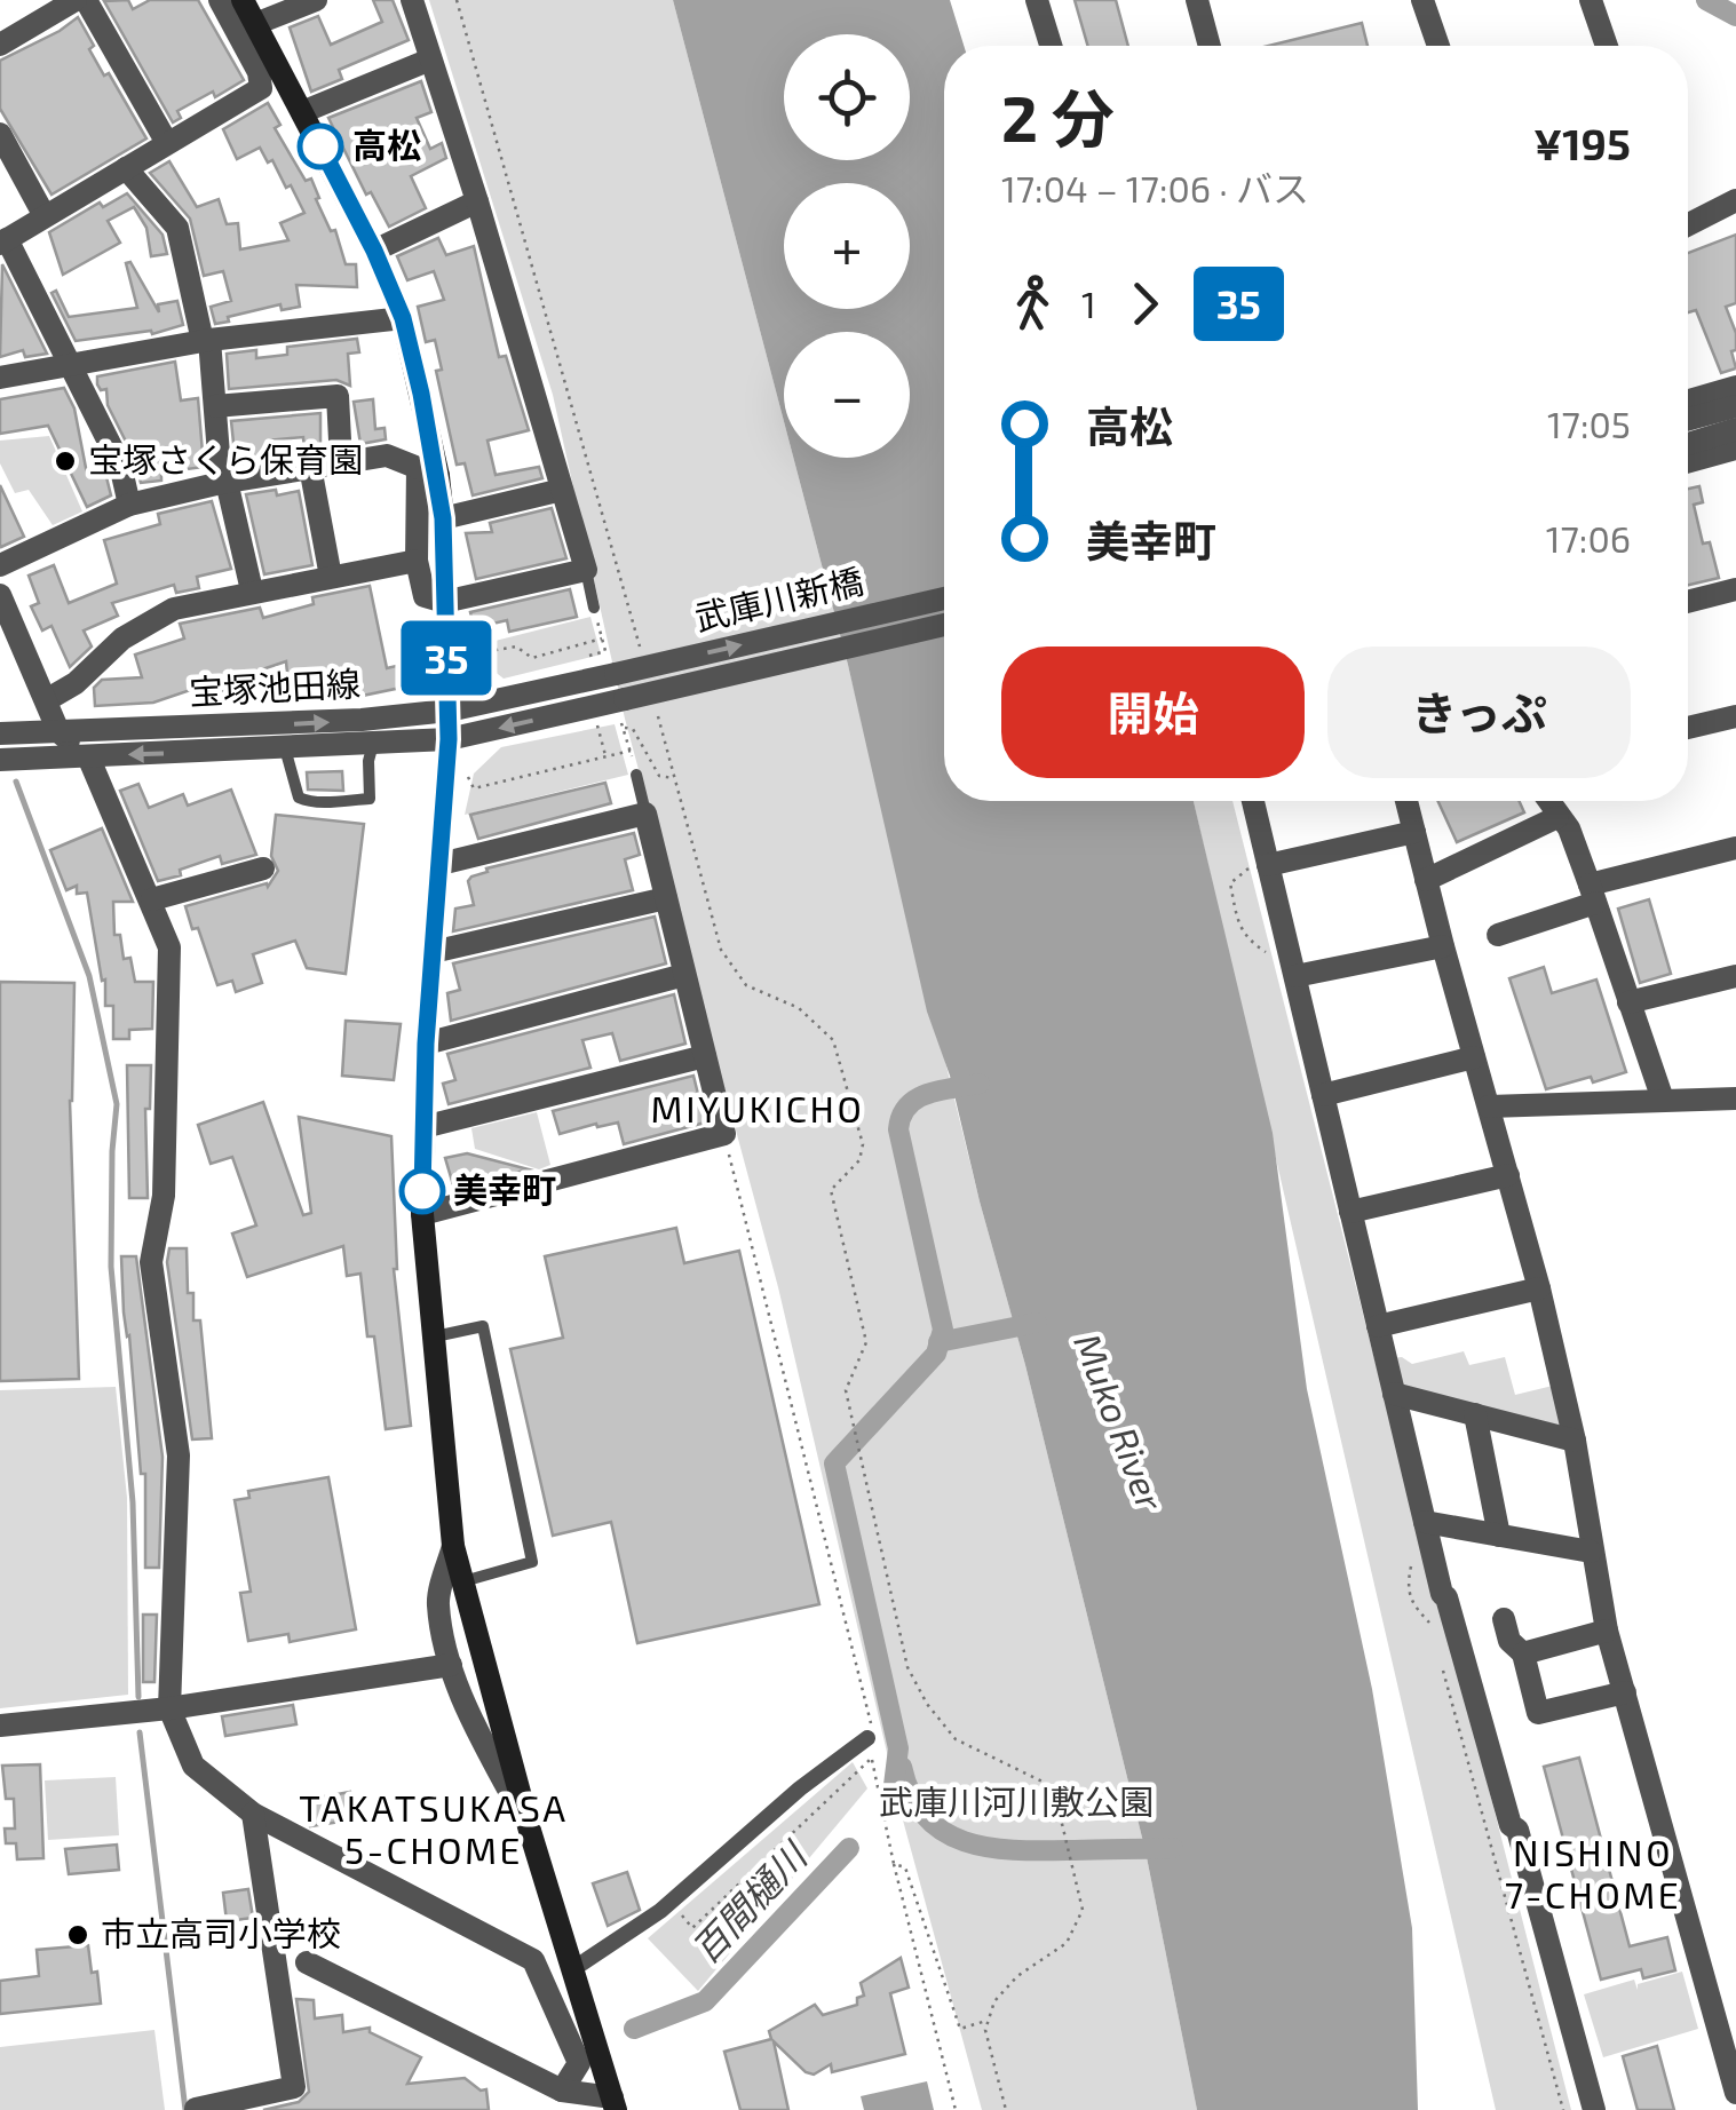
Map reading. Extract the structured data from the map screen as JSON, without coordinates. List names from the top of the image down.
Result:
{
  "streets": {
    "street": ["武庫川新橋", "宝塚池田線"]
  },
  "crossings": [
    ["武庫川新橋", "宝塚池田線"]
  ],
  "districts": ["MIYUKICHO", "TAKATSUKASA 5-CHOME", "NISHINO 7-CHOME"],
  "water": ["Muko River", "百間樋川"],
  "parks": ["武庫川河川敷公園"],
  "places": [
    "高松",
    "宝塚さくら保育園",
    "美幸町",
    "市立高司小学校"
  ],
  "lines": ["bus line 35"],
  "page": {
    "on_map": "35",
    "map_buttons": ["+", "−"],
    "heading": ["2 分", "17:04 – 17:06 · バス", "¥195"],
    "legs": ["1", "35"],
    "list": [
      {
        "name": "高松",
        "value": "17:05"
      },
      {
        "name": "美幸町",
        "value": "17:06"
      }
    ],
    "buttons": ["開始", "きっぷ"]
  }
}
